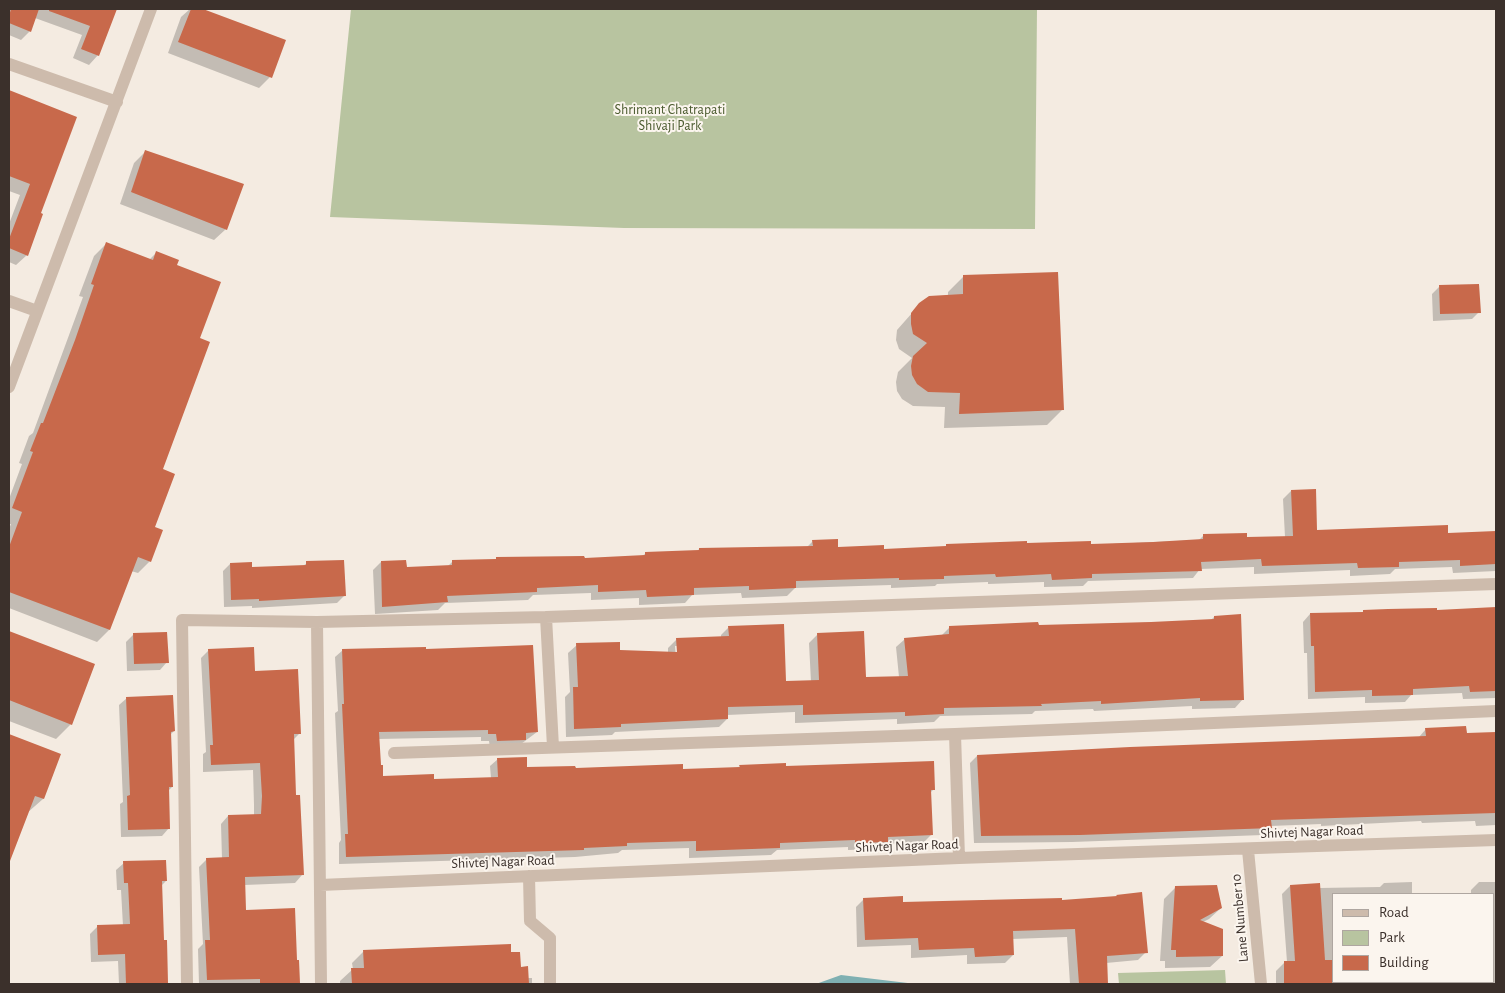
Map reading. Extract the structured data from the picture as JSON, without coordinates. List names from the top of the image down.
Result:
{
  "streets": {
    "street": ["Shivtej Nagar Road", "Lane Number 10"]
  },
  "crossings": [
    ["Shivtej Nagar Road", "Lane Number 10"]
  ],
  "parks": ["Shrimant Chatrapati Shivaji Park"],
  "legend": ["Road", "Park", "Building"]
}
